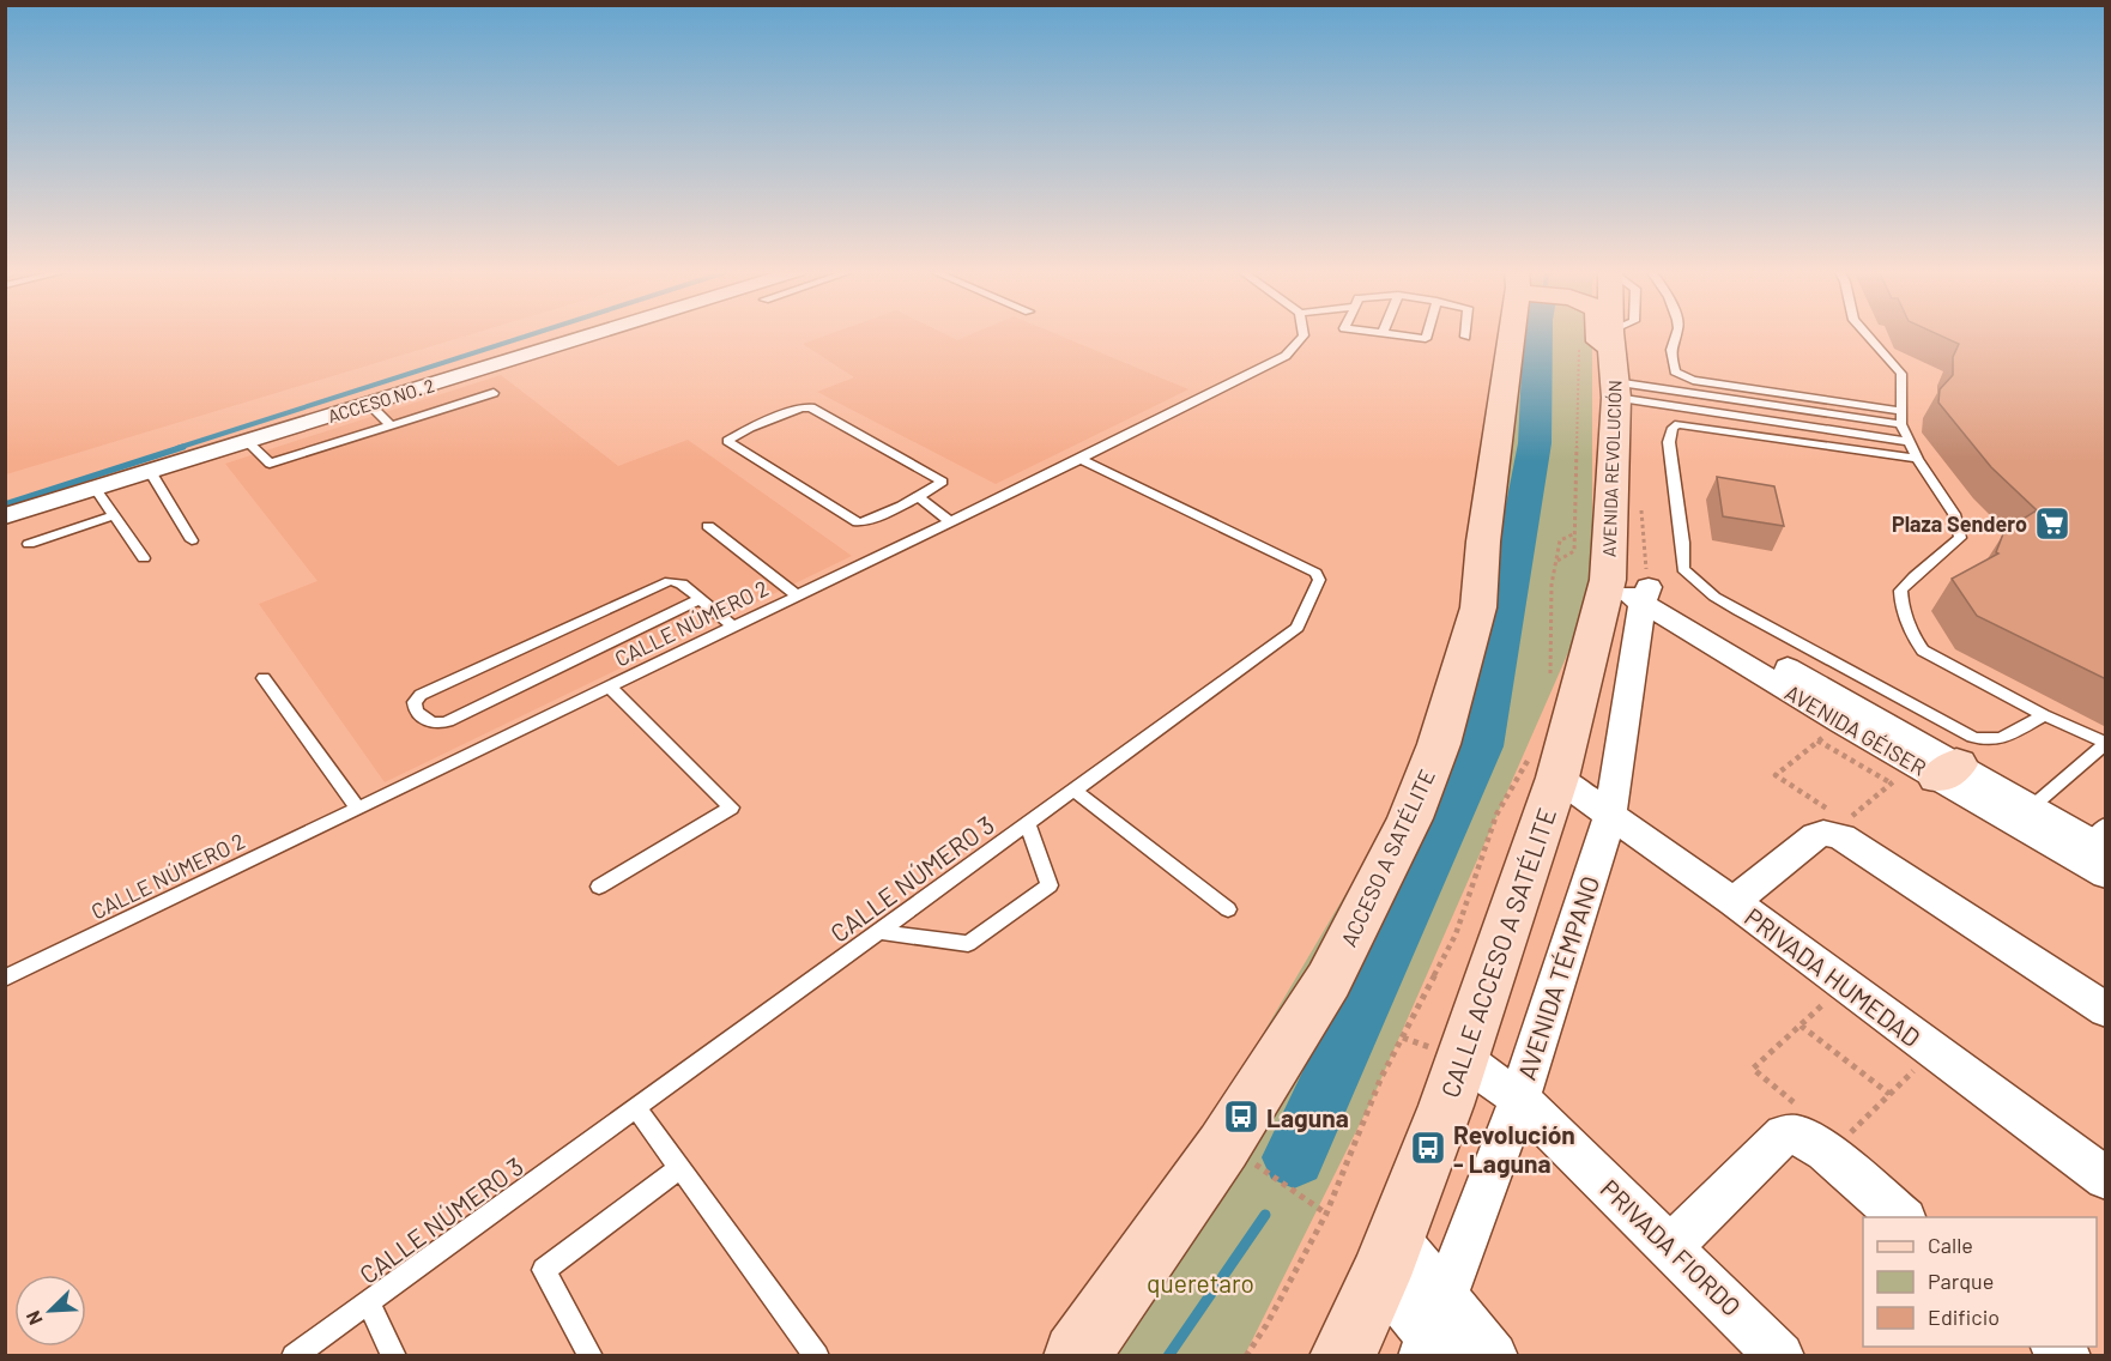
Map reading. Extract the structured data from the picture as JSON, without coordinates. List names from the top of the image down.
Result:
{
  "streets": {
    "main road": ["AVENIDA REVOLUCIÓN", "ACCESO A SATÉLITE", "CALLE ACCESO A SATÉLITE"],
    "street": [
      "ACCESO NO. 2",
      "AVENIDA GÉISER",
      "PRIVADA HUMEDAD",
      "AVENIDA TÉMPANO",
      "PRIVADA FIORDO"
    ],
    "lane": ["CALLE NÚMERO 2", "CALLE NÚMERO 3"]
  },
  "crossings": [
    ["AVENIDA REVOLUCIÓN", "AVENIDA GÉISER"],
    ["AVENIDA REVOLUCIÓN", "CALLE ACCESO A SATÉLITE"],
    ["AVENIDA REVOLUCIÓN", "AVENIDA TÉMPANO"],
    ["CALLE NÚMERO 2", "CALLE NÚMERO 3"],
    ["AVENIDA GÉISER", "CALLE ACCESO A SATÉLITE"],
    ["AVENIDA GÉISER", "AVENIDA TÉMPANO"],
    ["CALLE ACCESO A SATÉLITE", "PRIVADA HUMEDAD"],
    ["CALLE ACCESO A SATÉLITE", "AVENIDA TÉMPANO"],
    ["CALLE ACCESO A SATÉLITE", "PRIVADA FIORDO"],
    ["PRIVADA HUMEDAD", "AVENIDA TÉMPANO"],
    ["AVENIDA TÉMPANO", "PRIVADA FIORDO"]
  ],
  "parks": ["queretaro"],
  "places": {
    "supermarket": ["Plaza Sendero"],
    "bus stop": ["Laguna", "Revolución - Laguna"]
  },
  "legend": ["Calle", "Parque", "Edificio"],
  "north": "bottom left"
}
